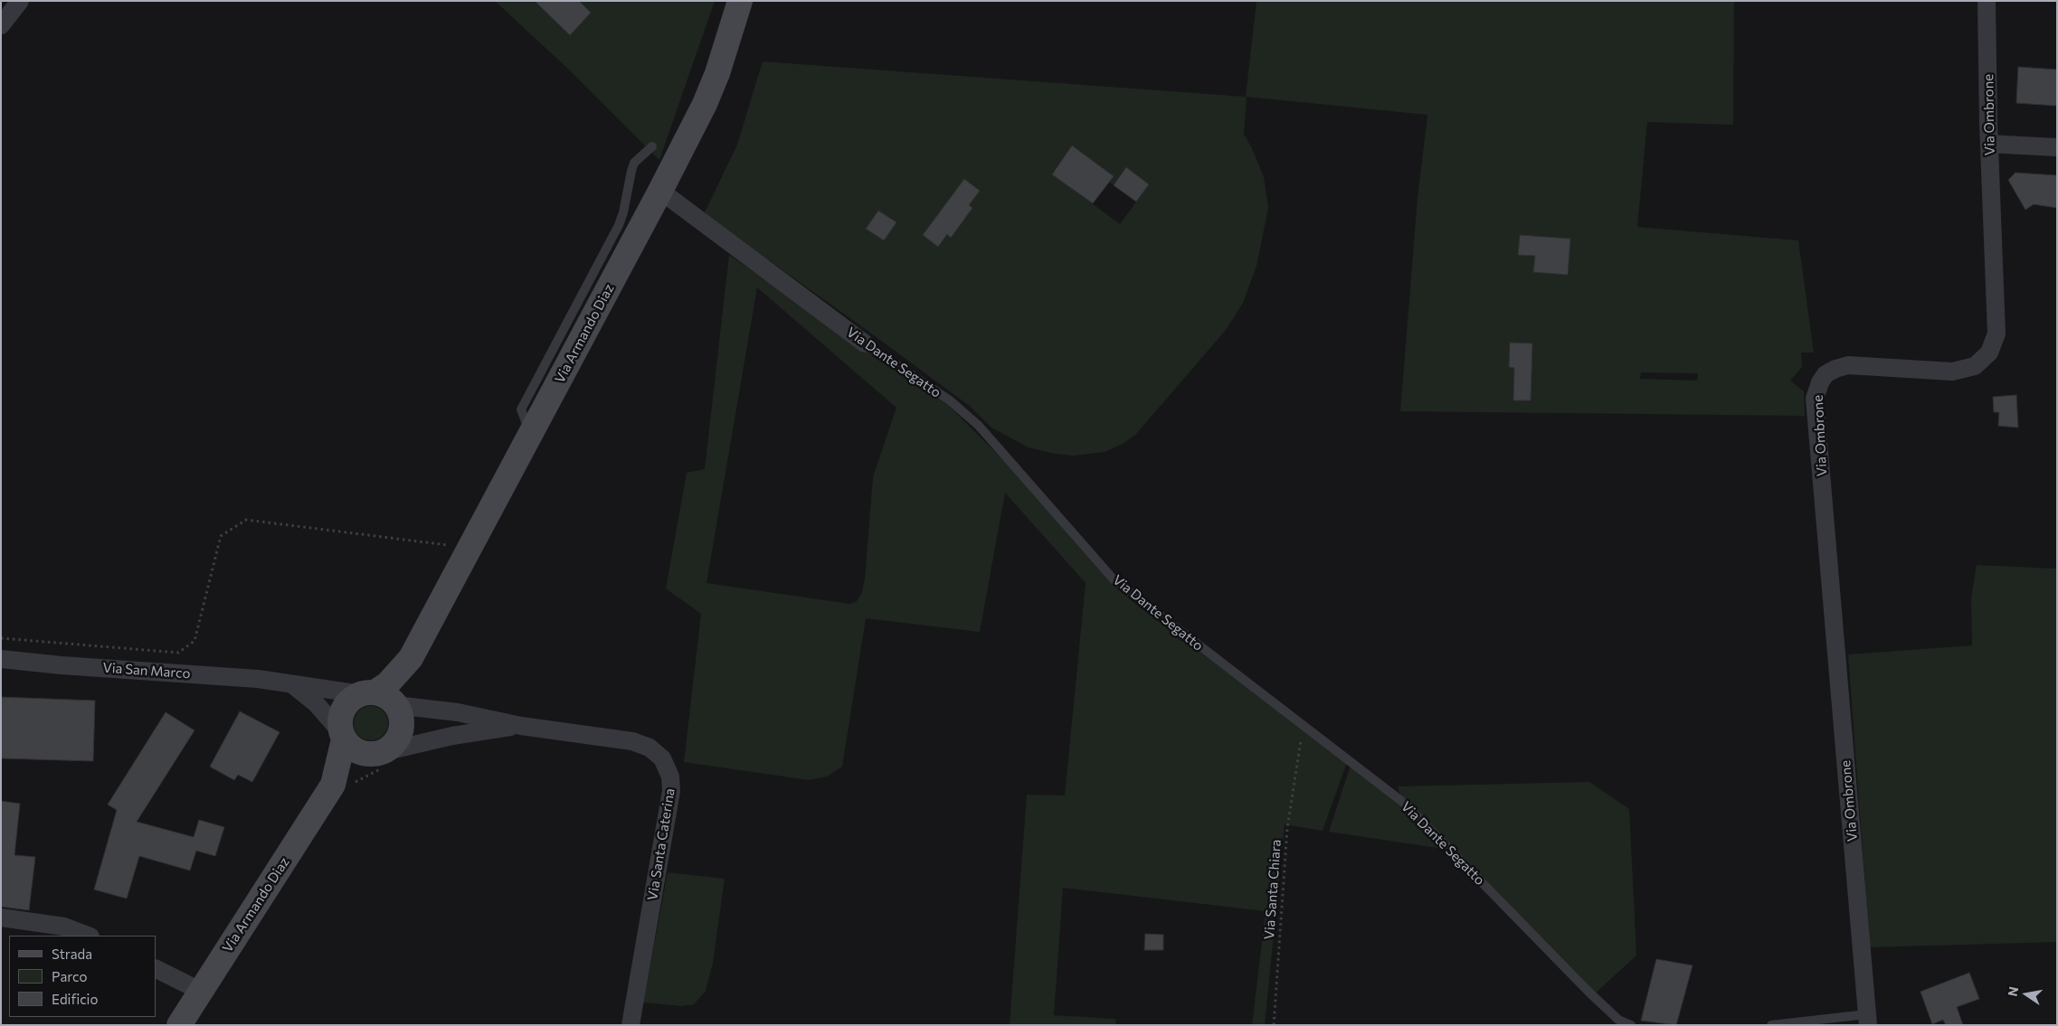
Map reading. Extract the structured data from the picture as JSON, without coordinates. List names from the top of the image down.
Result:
{
  "streets": {
    "street": [
      "Via Ombrone",
      "Via Armando Diaz",
      "Via Dante Segatto",
      "Via San Marco",
      "Via Santa Caterina"
    ],
    "path": ["Via Santa Chiara"]
  },
  "crossings": [
    ["Via Armando Diaz", "Via Dante Segatto"],
    ["Via Armando Diaz", "Via San Marco"],
    ["Via Armando Diaz", "Via Santa Caterina"],
    ["Via San Marco", "Via Santa Caterina"]
  ],
  "legend": ["Strada", "Parco", "Edificio"],
  "north": "left"
}
